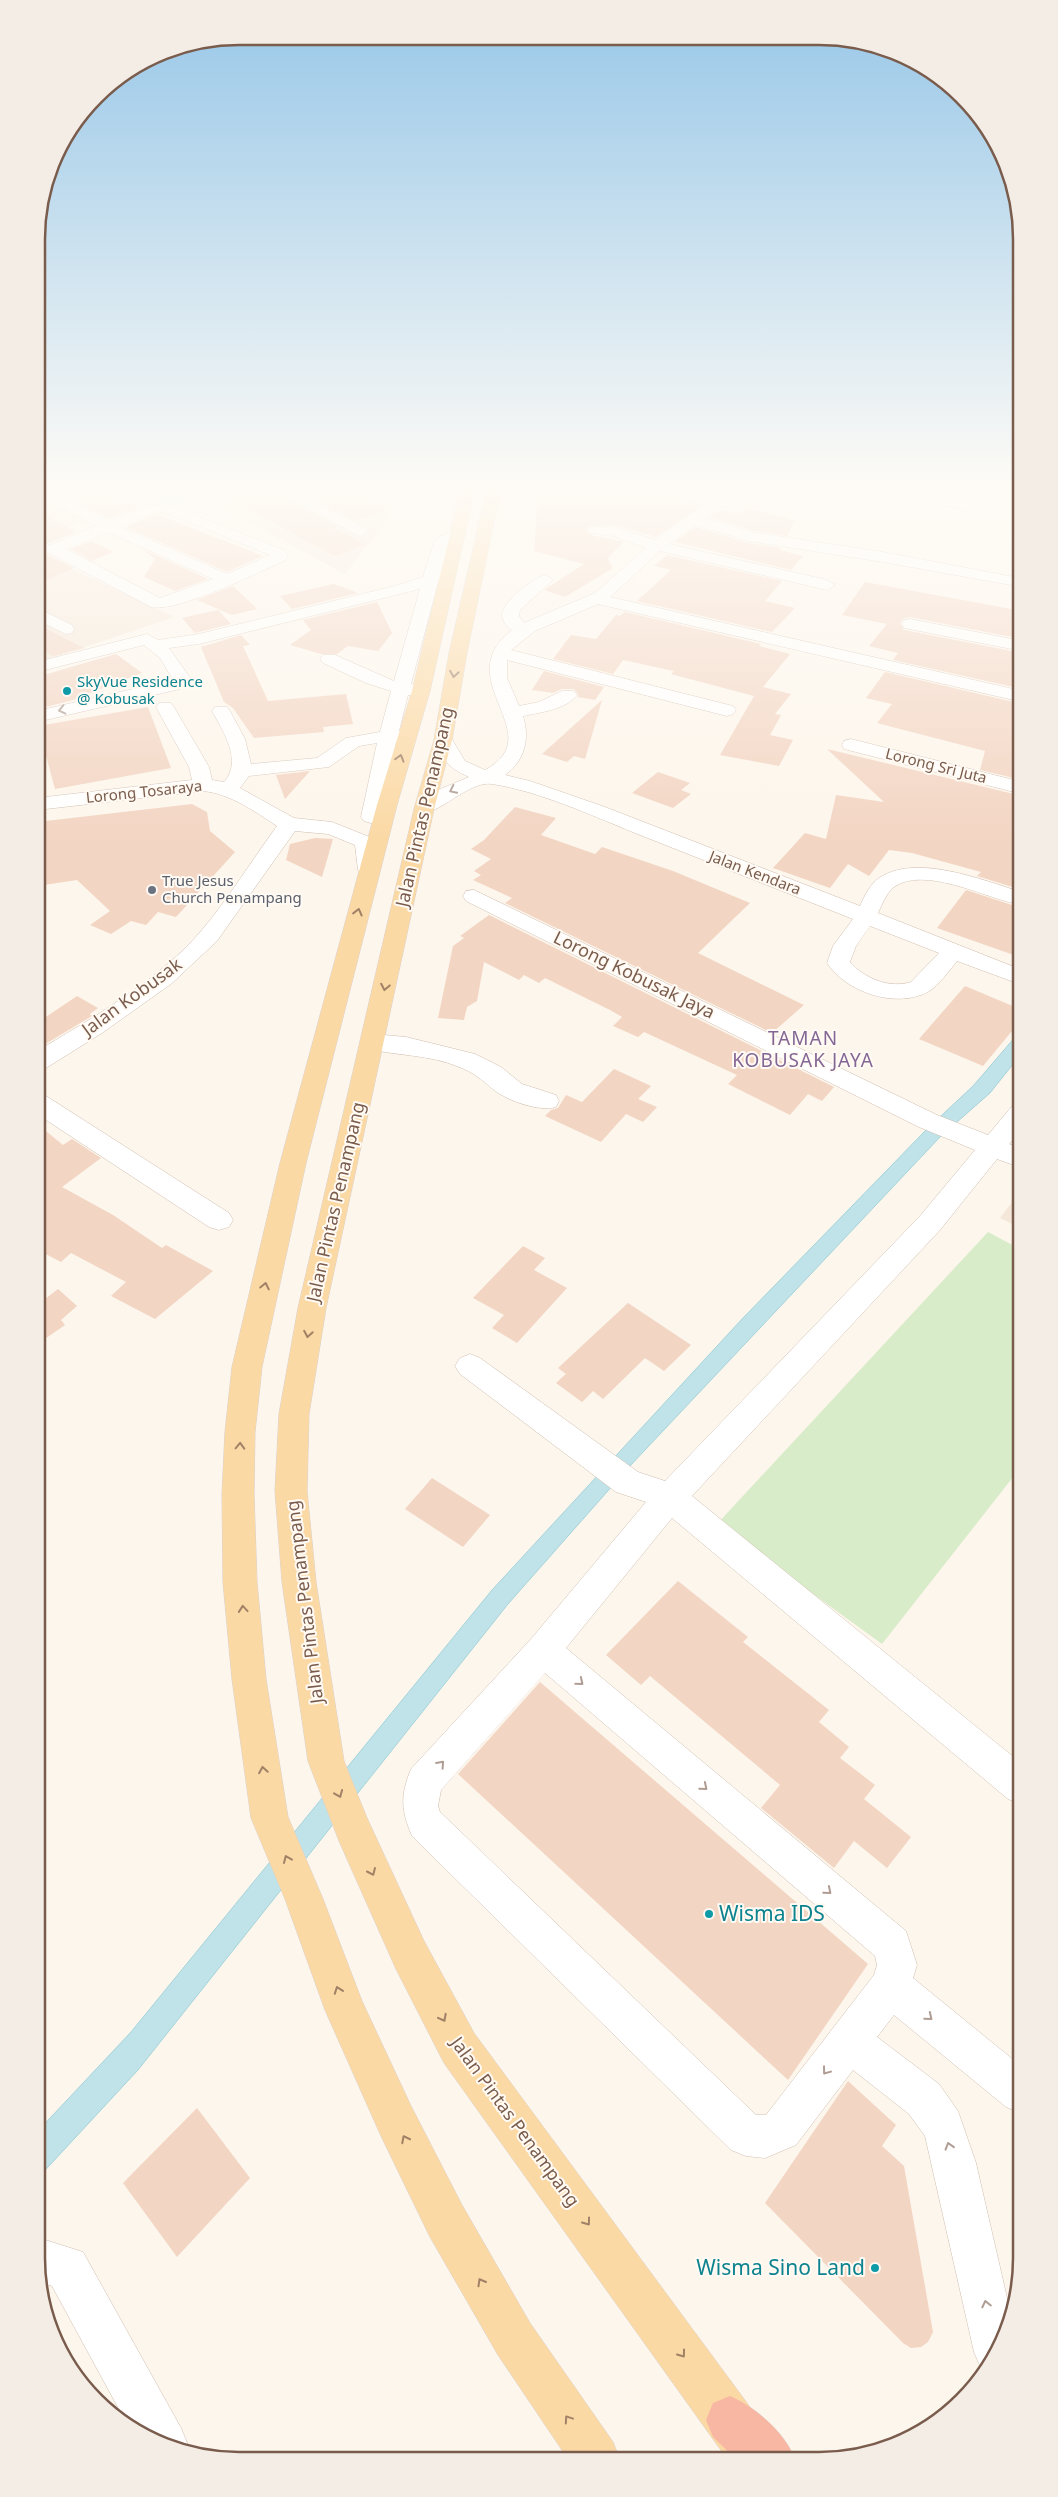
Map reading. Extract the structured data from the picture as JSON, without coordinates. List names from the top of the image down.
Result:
{
  "streets": {
    "main road": ["Jalan Pintas Penampang"],
    "street": [
      "Lorong Sri Juta",
      "Lorong Tosaraya",
      "Jalan Kendara",
      "Lorong Kobusak Jaya",
      "Jalan Kobusak"
    ]
  },
  "crossings": [
    ["Lorong Tosaraya", "Jalan Kobusak"],
    ["Jalan Pintas Penampang", "Jalan Kendara"]
  ],
  "districts": ["TAMAN KOBUSAK JAYA"],
  "places": [
    "SkyVue Residence @ Kobusak",
    "True Jesus Church Penampang",
    "Wisma IDS",
    "Wisma Sino Land"
  ]
}
